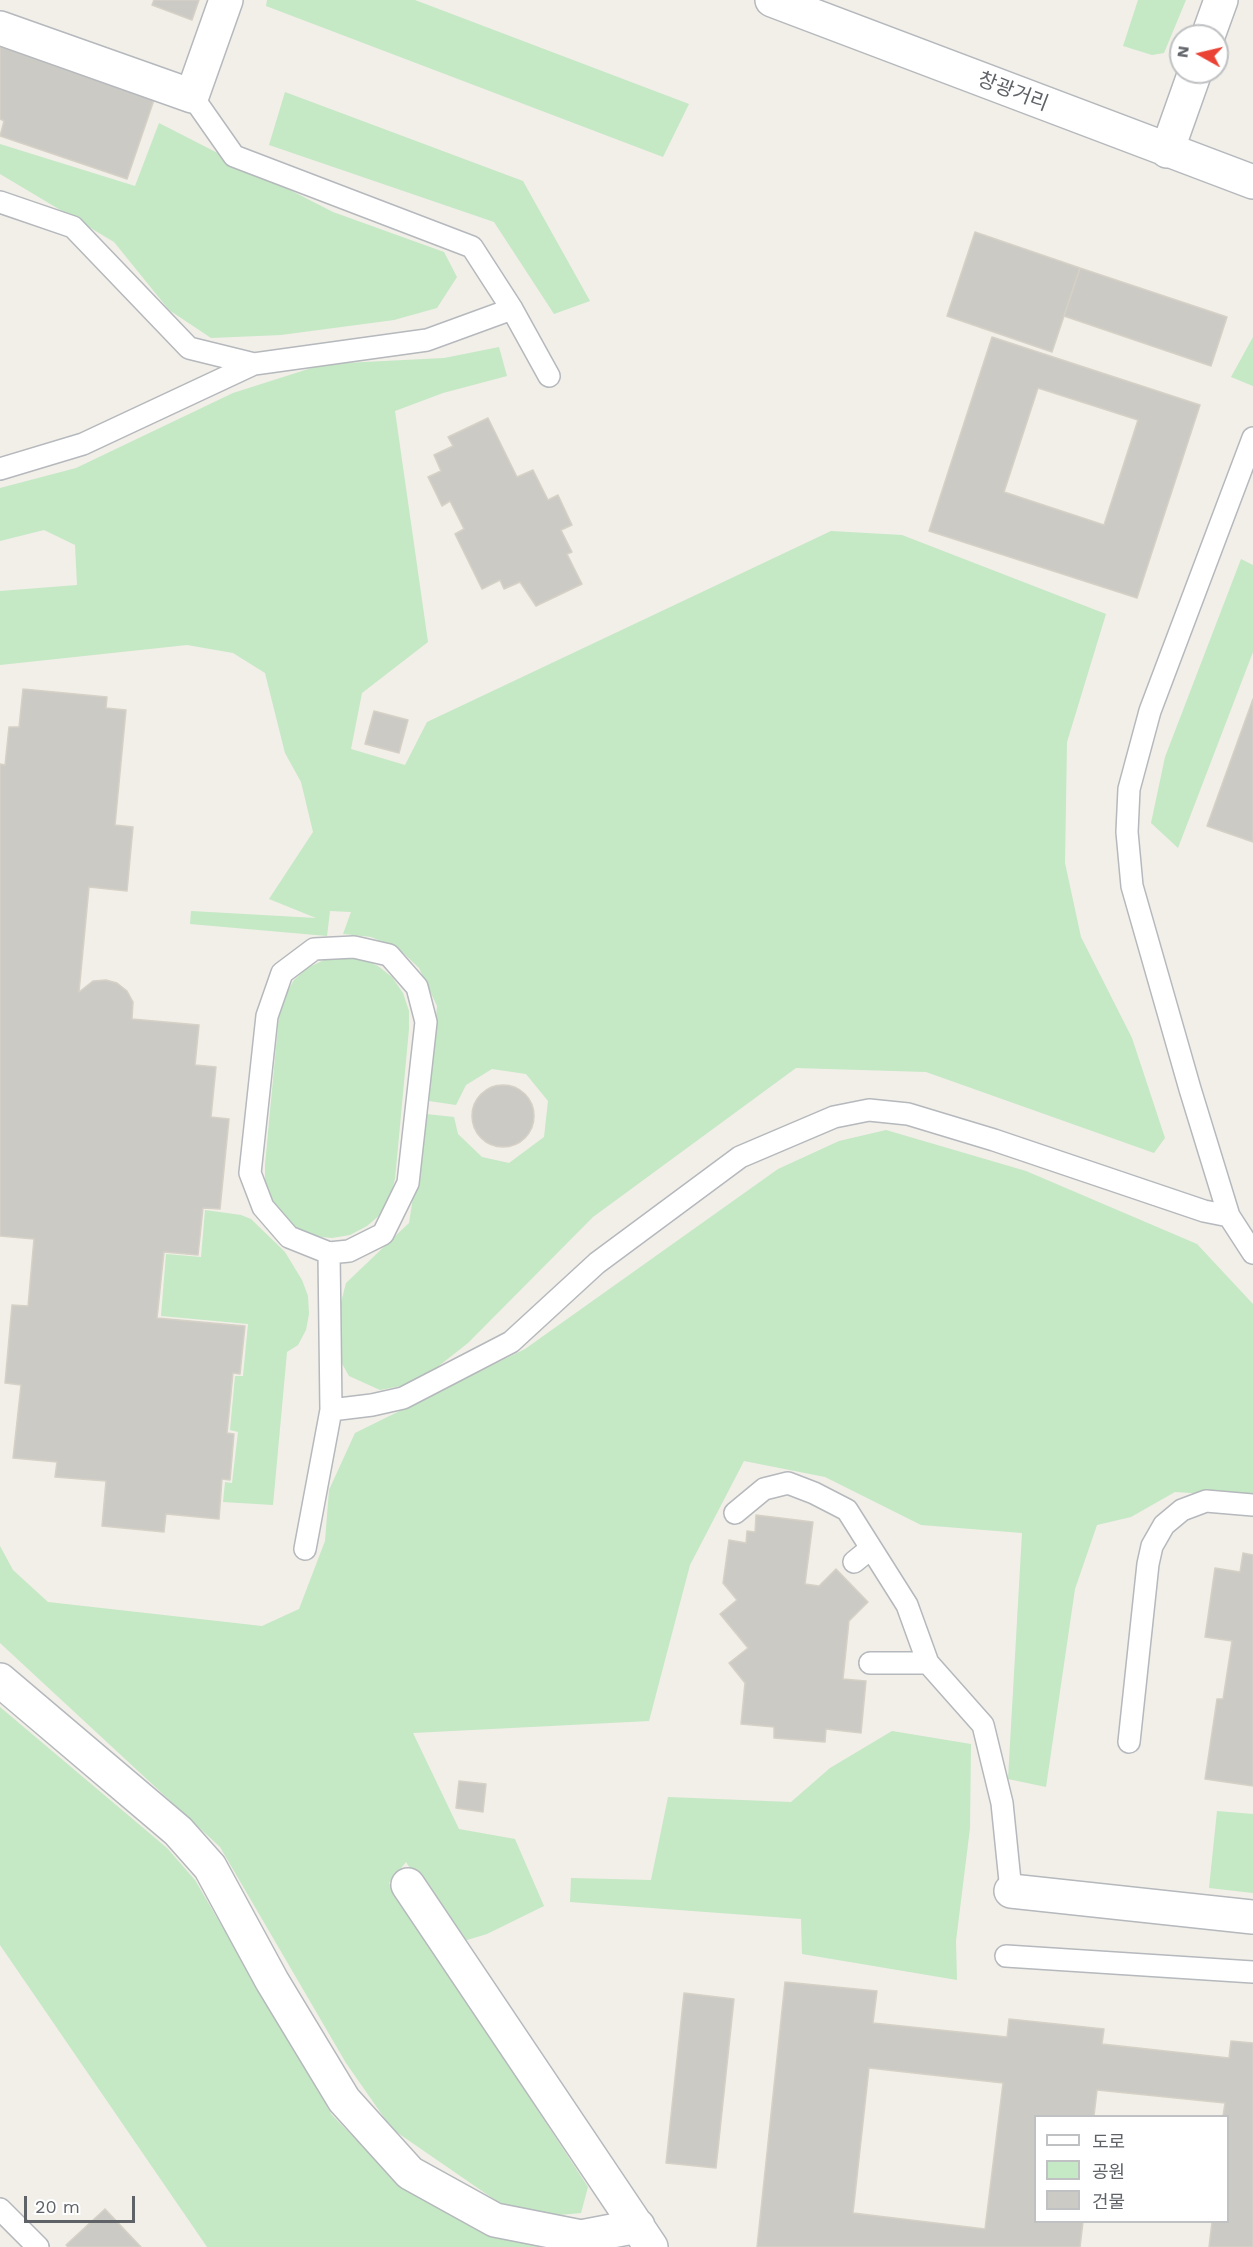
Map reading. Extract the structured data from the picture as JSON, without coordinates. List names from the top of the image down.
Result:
{
  "streets": {
    "street": ["창광거리"]
  },
  "legend": ["도로", "공원", "건물"],
  "scale_bar": "20 m",
  "north": "left"
}
